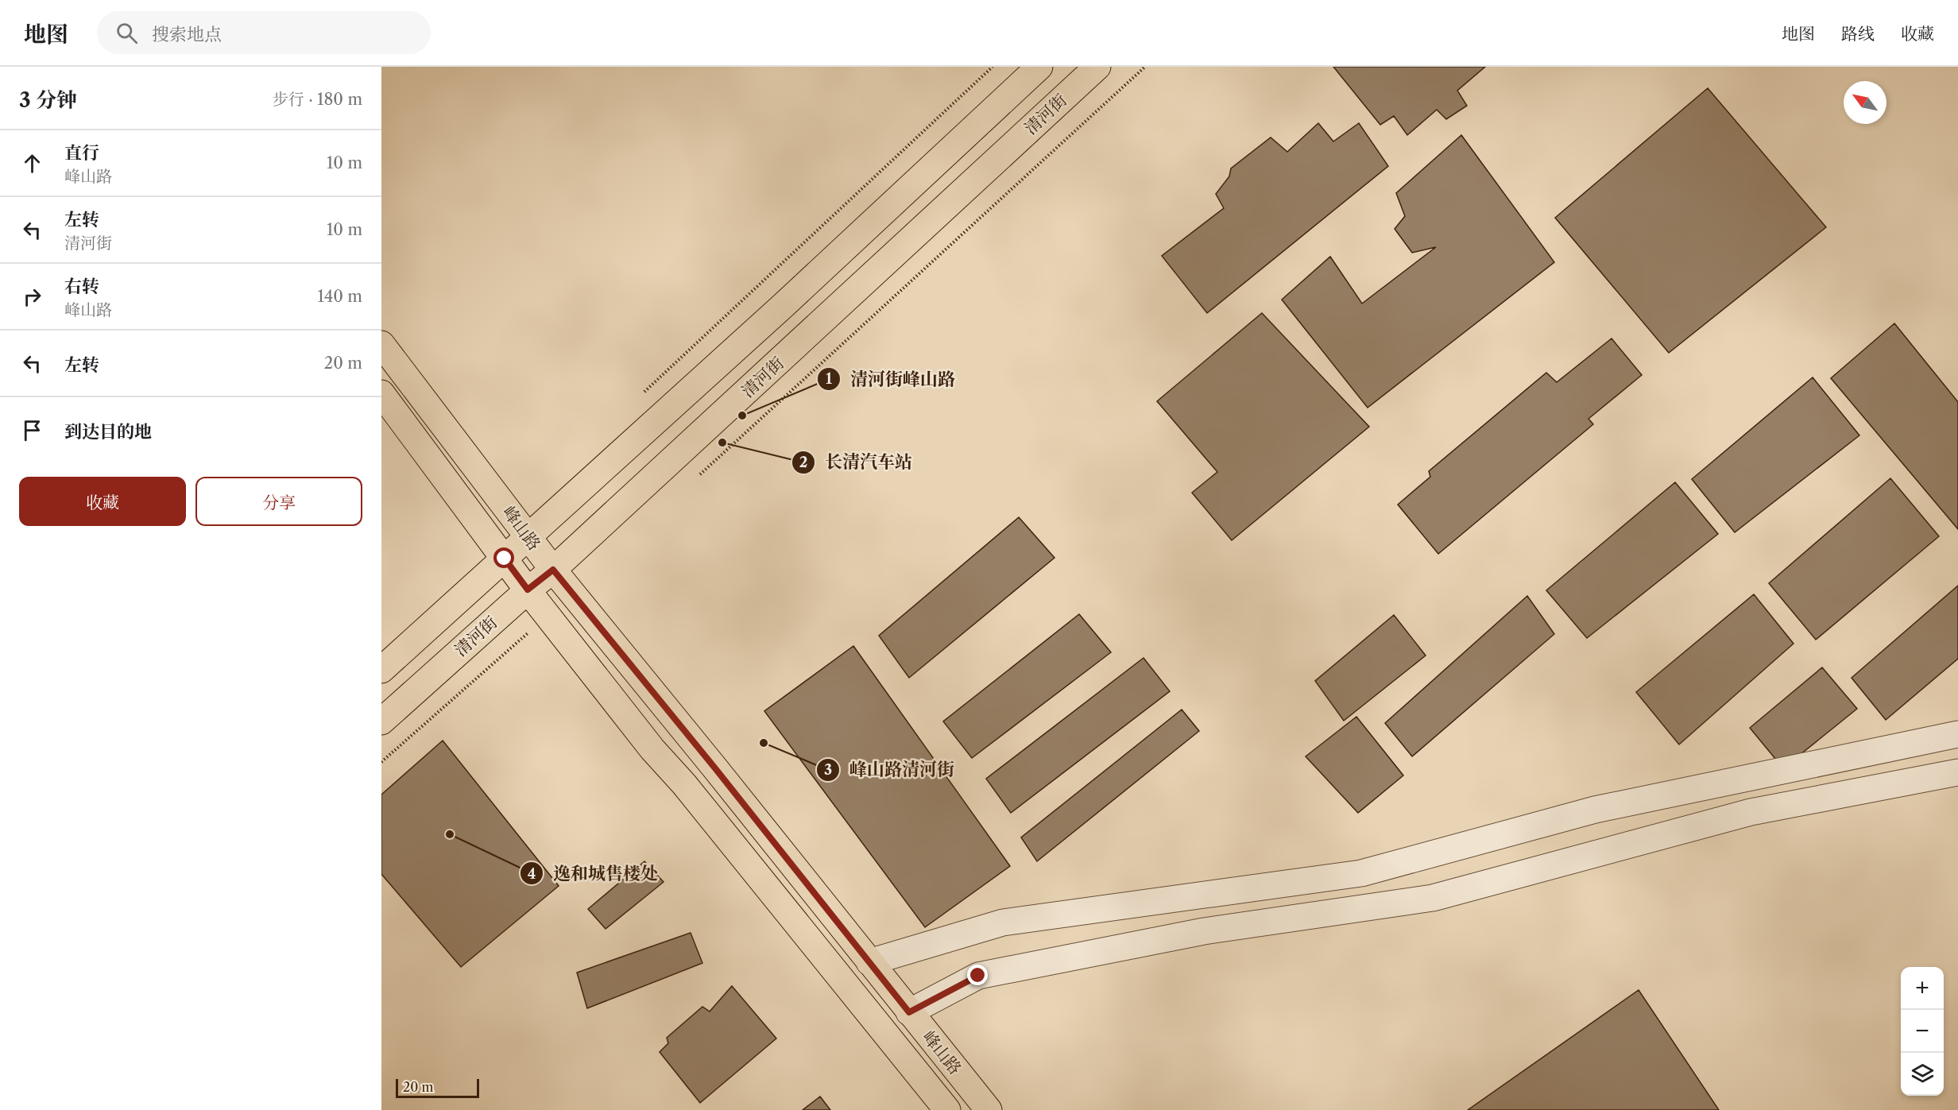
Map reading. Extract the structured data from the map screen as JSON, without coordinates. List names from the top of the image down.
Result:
{
  "streets": {
    "main road": ["清河街", "峰山路"]
  },
  "crossings": [
    ["清河街", "峰山路"]
  ],
  "places": [
    "清河街峰山路",
    "长清汽车站",
    "峰山路清河街",
    "逸和城售楼处"
  ],
  "scale_bar": "20 m",
  "north": "top left",
  "page": {
    "header": "地图",
    "search": "搜索地点",
    "nav": ["地图", "路线", "收藏"],
    "heading": ["3 分钟", "步行 · 180 m"],
    "list": [
      ["直行", "峰山路", "10 m"],
      ["左转", "清河街", "10 m"],
      ["右转", "峰山路", "140 m"],
      ["左转", "20 m"],
      "到达目的地"
    ],
    "buttons": ["收藏", "分享"],
    "map_buttons": ["+", "−"],
    "scale": "20 m"
  }
}
